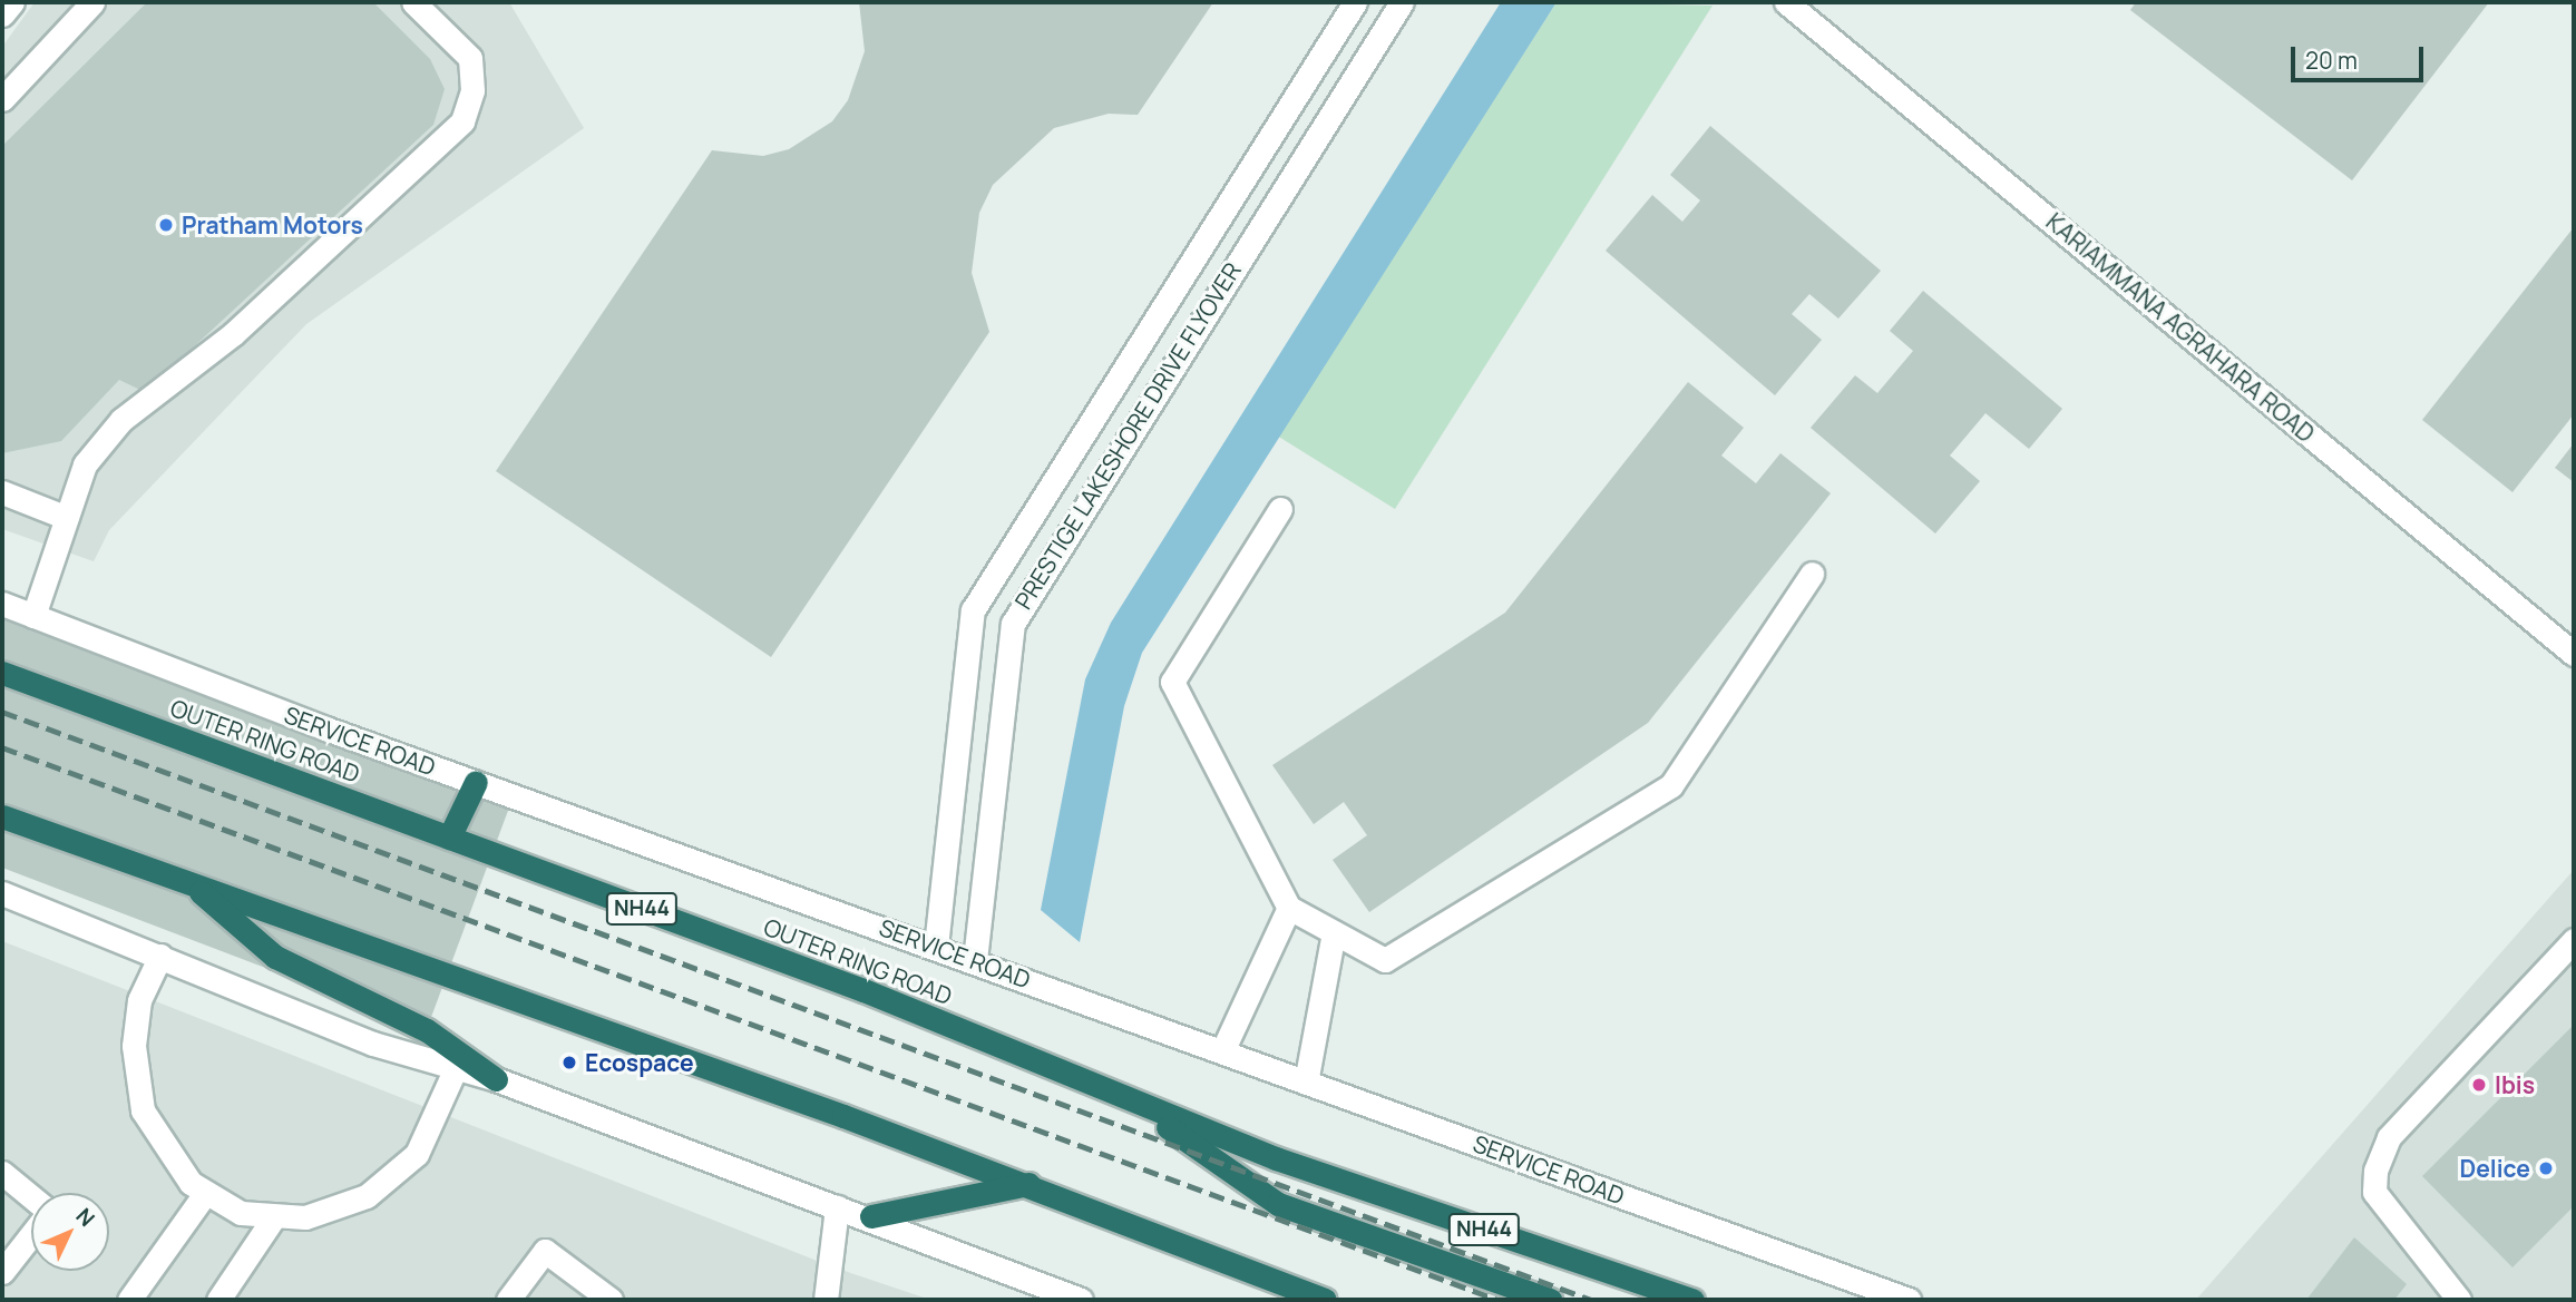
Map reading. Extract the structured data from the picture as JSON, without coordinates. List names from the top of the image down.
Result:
{
  "streets": {
    "highway": ["OUTER RING ROAD", "NH44"],
    "street": ["KARIAMMANA AGRAHARA ROAD", "PRESTIGE LAKESHORE DRIVE FLYOVER", "SERVICE ROAD"]
  },
  "crossings": [
    ["PRESTIGE LAKESHORE DRIVE FLYOVER", "SERVICE ROAD"]
  ],
  "places": [
    "Pratham Motors",
    "Ecospace",
    "Ibis",
    "Delice"
  ],
  "scale_bar": "20 m",
  "north": "top right"
}
